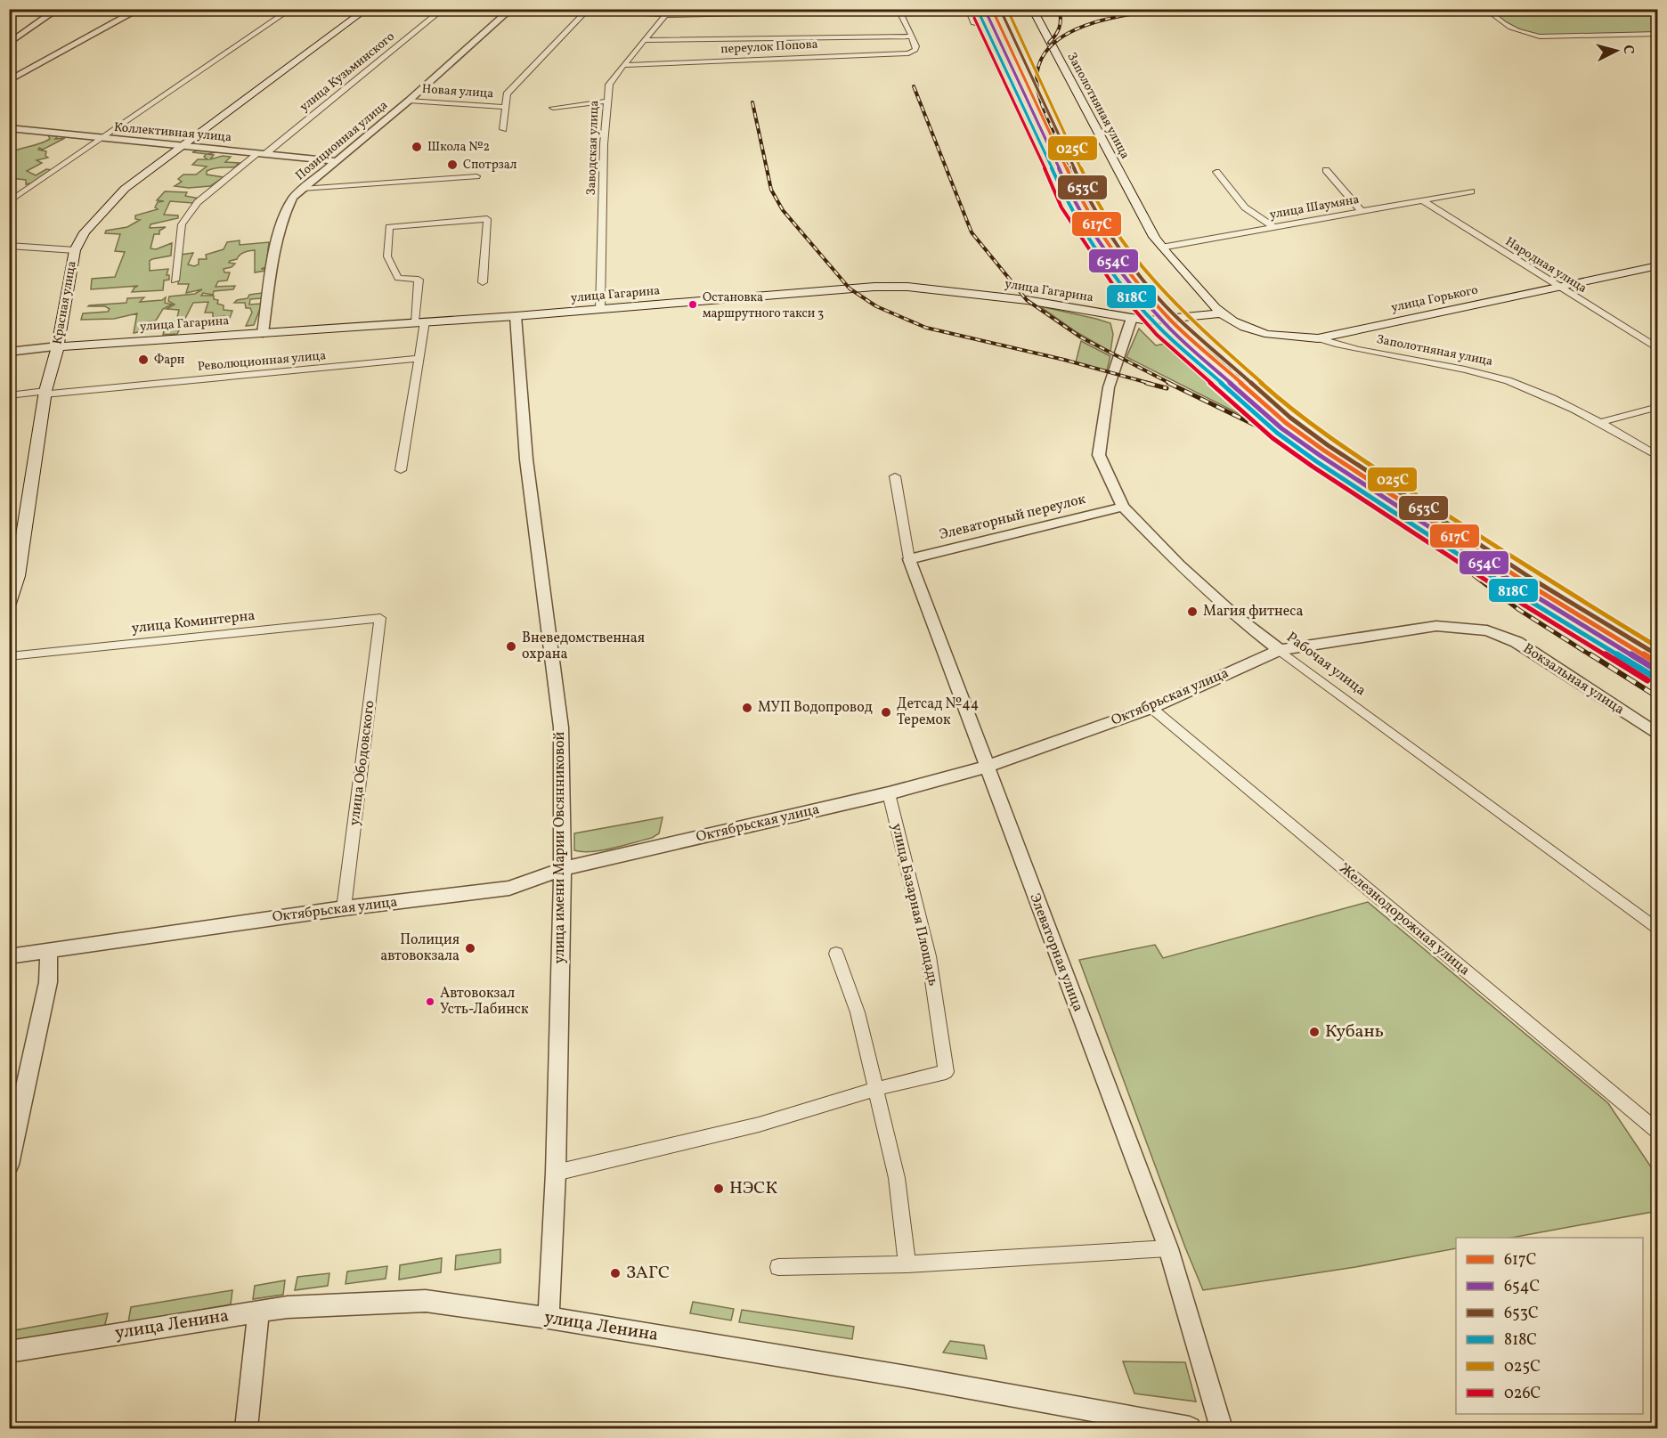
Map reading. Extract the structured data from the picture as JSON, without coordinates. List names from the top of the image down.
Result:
{
  "streets": {
    "main road": [
      "Заполотняная улица",
      "улица Гагарина",
      "улица Горького",
      "Красная улица"
    ],
    "street": [
      "переулок Попова",
      "улица Кузьминского",
      "Новая улица",
      "Коллективная улица",
      "Позиционная улица",
      "Заводская улица",
      "улица Шаумяна",
      "Народная улица",
      "Революционная улица",
      "Элеваторный переулок",
      "улица Коминтерна",
      "Рабочая улица",
      "Вокзальная улица",
      "Октябрьская улица",
      "улица Ободовского",
      "улица имени Марии Овсянниковой",
      "улица Базарная Площадь",
      "Железнодорожная улица",
      "Элеваторная улица",
      "улица Ленина"
    ]
  },
  "crossings": [
    ["переулок Попова", "Заводская улица"],
    ["улица Кузьминского", "Коллективная улица"],
    ["Новая улица", "Позиционная улица"],
    ["Заполотняная улица", "улица Шаумяна"],
    ["Заполотняная улица", "улица Гагарина"],
    ["Заполотняная улица", "улица Горького"],
    ["Коллективная улица", "Позиционная улица"],
    ["Коллективная улица", "Красная улица"],
    ["Позиционная улица", "улица Гагарина"],
    ["Заводская улица", "улица Гагарина"],
    ["улица Шаумяна", "Народная улица"],
    ["Народная улица", "улица Горького"],
    ["улица Гагарина", "улица Горького"],
    ["улица Гагарина", "Красная улица"],
    ["улица Гагарина", "Рабочая улица"],
    ["улица Гагарина", "улица имени Марии Овсянниковой"],
    ["Красная улица", "Революционная улица"],
    ["Элеваторный переулок", "Рабочая улица"],
    ["Элеваторный переулок", "Элеваторная улица"],
    ["улица Коминтерна", "улица Ободовского"],
    ["Рабочая улица", "Октябрьская улица"],
    ["Вокзальная улица", "Октябрьская улица"],
    ["Октябрьская улица", "улица Ободовского"],
    ["Октябрьская улица", "улица имени Марии Овсянниковой"],
    ["Октябрьская улица", "улица Базарная Площадь"],
    ["Октябрьская улица", "Железнодорожная улица"],
    ["Октябрьская улица", "Элеваторная улица"],
    ["улица имени Марии Овсянниковой", "улица Базарная Площадь"],
    ["улица имени Марии Овсянниковой", "улица Ленина"]
  ],
  "places": [
    "Школа №2",
    "Спотрзал",
    "Остановка маршрутного такси 3",
    "Фарн",
    "Магия фитнеса",
    "Вневедомственная охрана",
    "МУП Водопровод",
    "Детсад №44 Теремок",
    "Полиция автовокзала",
    "Автовокзал Усть-Лабинск",
    "Кубань",
    "НЭСК",
    "ЗАГС"
  ],
  "lines": [
    "transit line 617C",
    "transit line 653С",
    "transit line 025С",
    "transit line 654С",
    "transit line 818С",
    "transit line 026С"
  ],
  "legend": [
    "617C",
    "654С",
    "653С",
    "818С",
    "025С",
    "026С"
  ],
  "north": "right"
}
